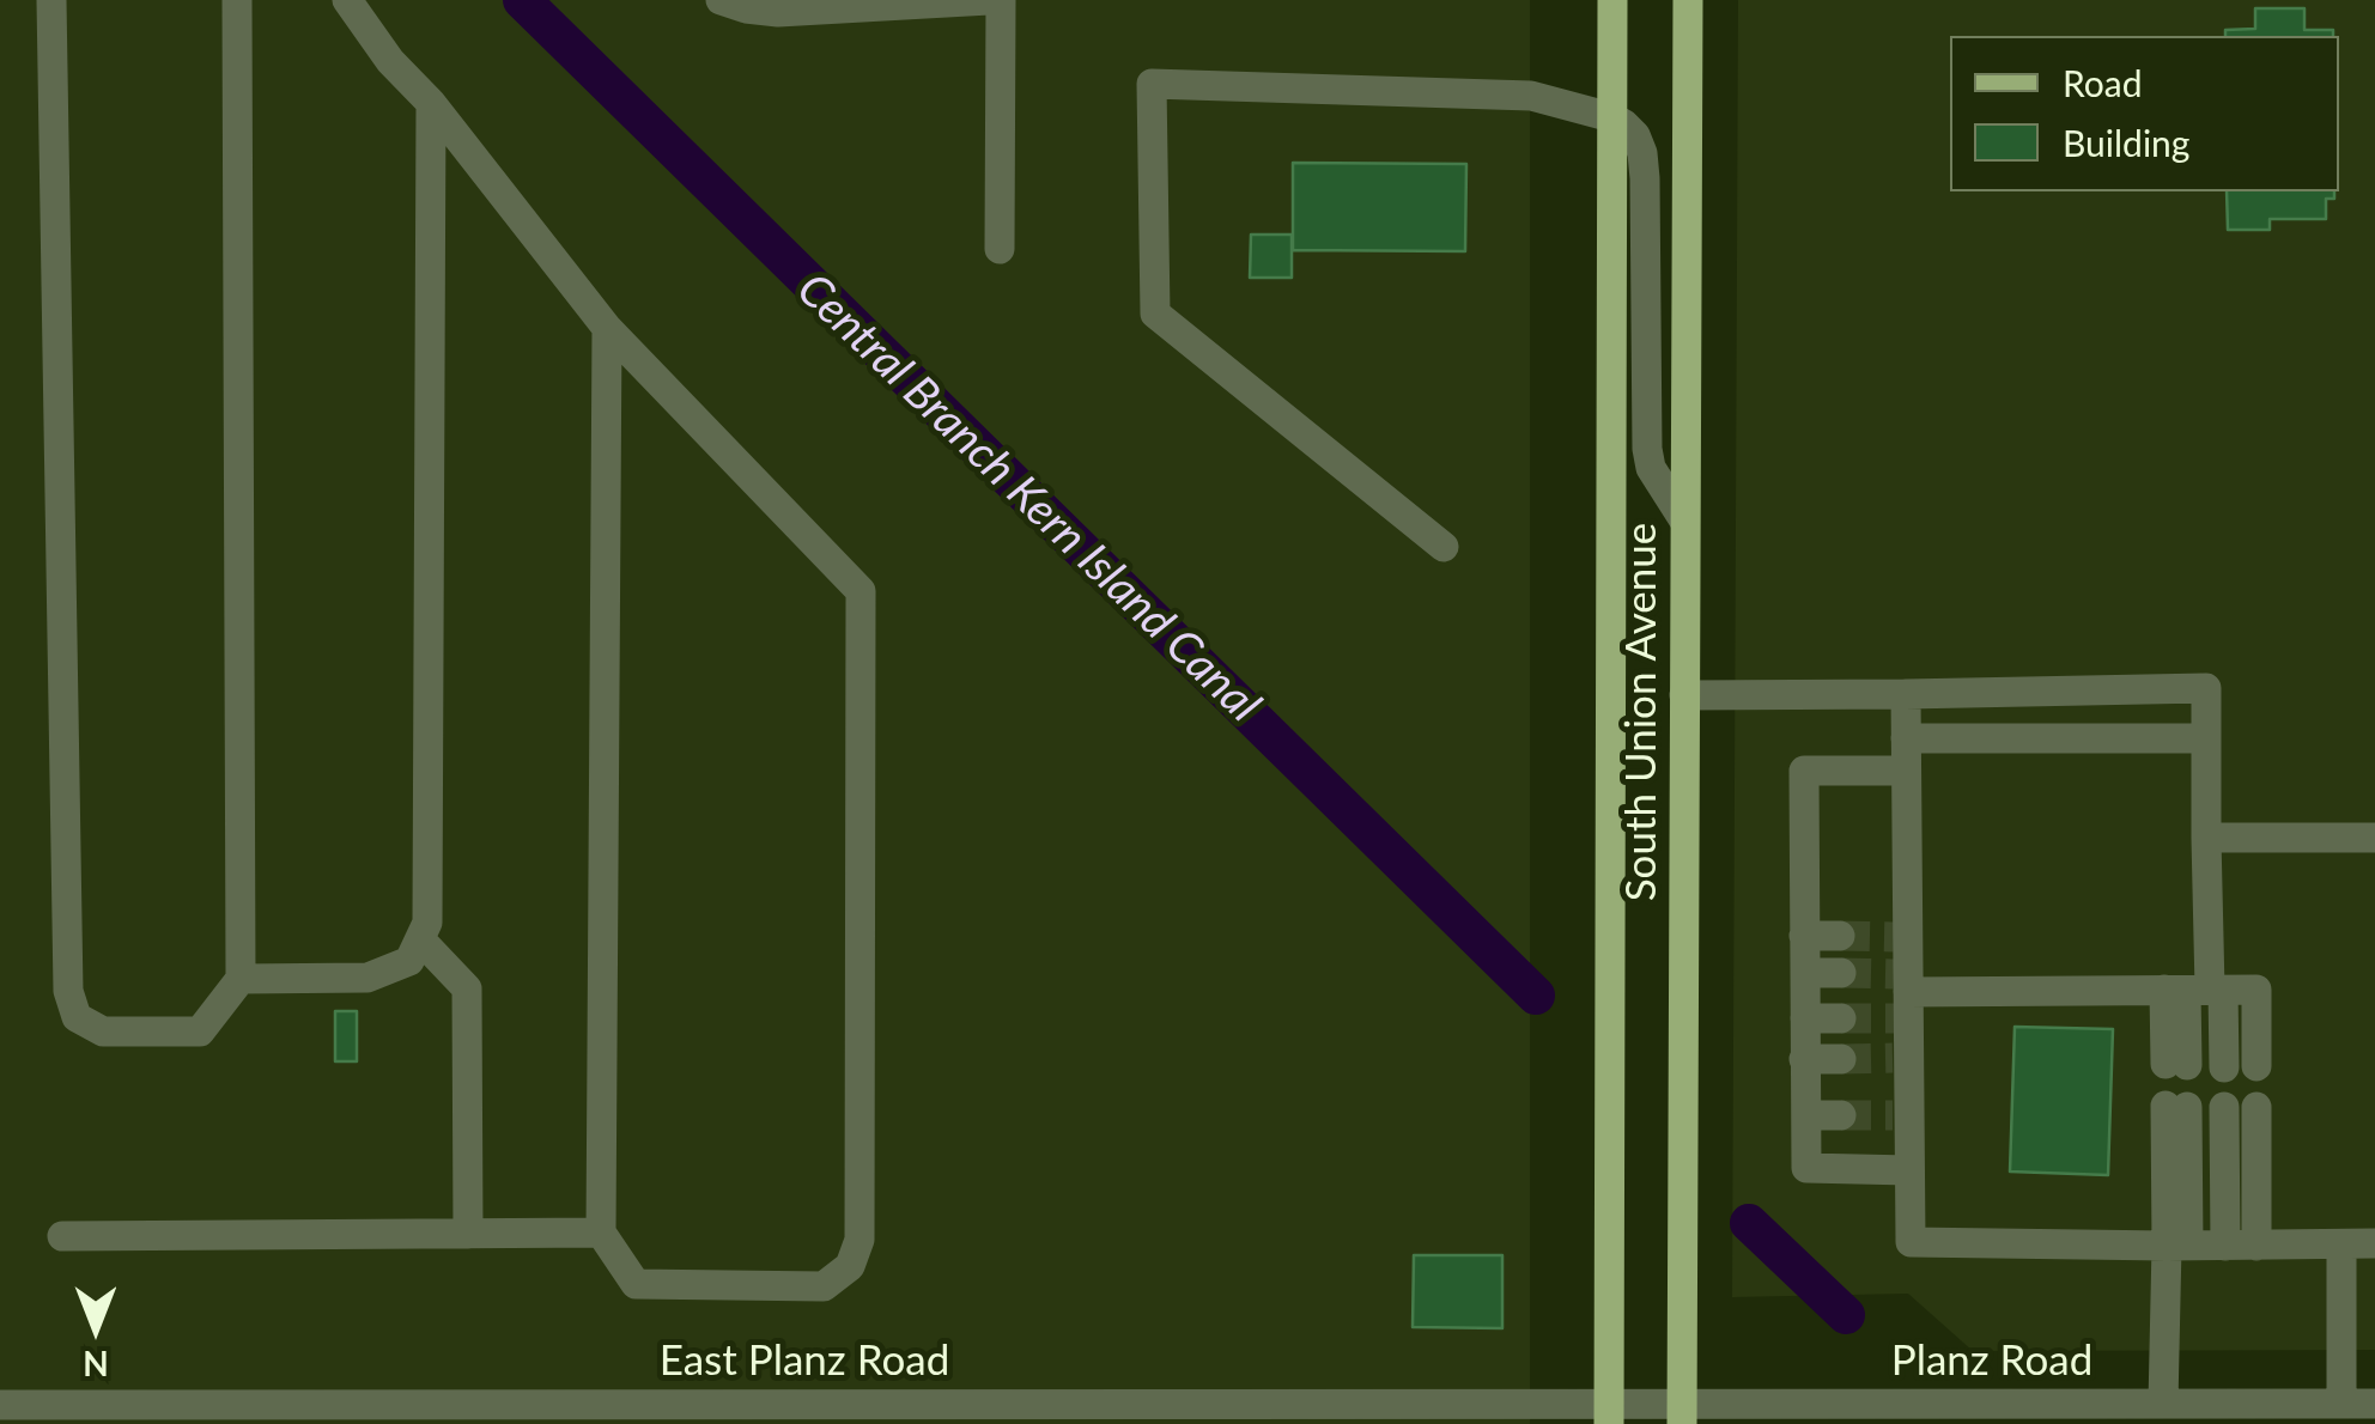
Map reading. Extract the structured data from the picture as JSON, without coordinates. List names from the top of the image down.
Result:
{
  "streets": {
    "main road": ["South Union Avenue"],
    "street": ["East Planz Road", "Planz Road"]
  },
  "crossings": [
    ["South Union Avenue", "East Planz Road"],
    ["South Union Avenue", "Planz Road"],
    ["East Planz Road", "Planz Road"]
  ],
  "water": ["Central Branch Kern Island Canal"],
  "legend": ["Road", "Building"],
  "north": "bottom"
}
